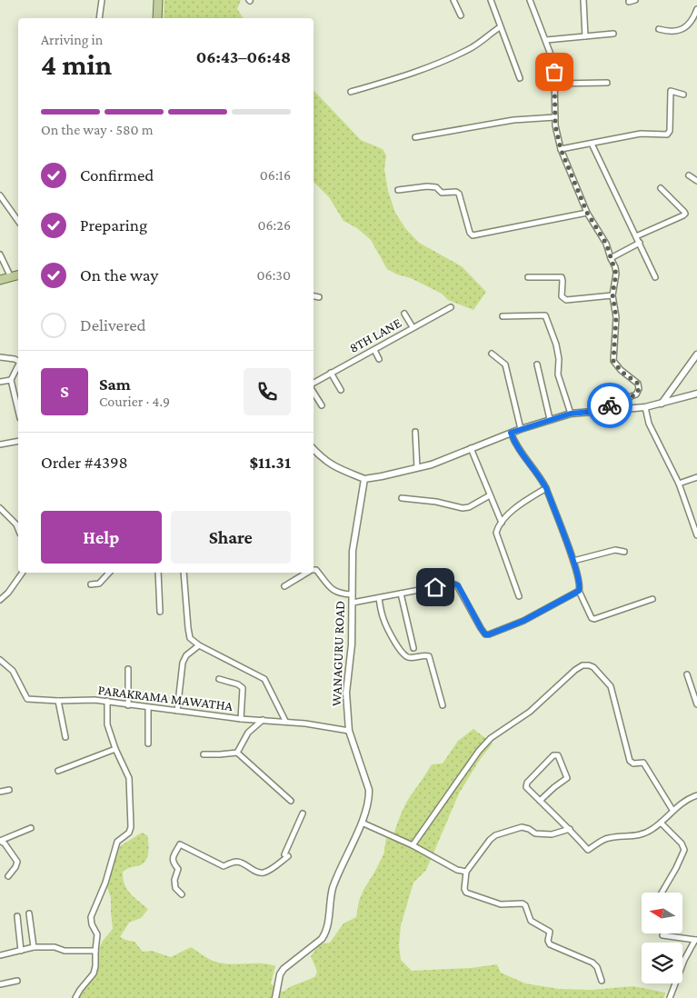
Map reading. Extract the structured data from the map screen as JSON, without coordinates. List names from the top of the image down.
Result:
{
  "streets": {
    "street": ["8TH LANE", "WANAGURU ROAD", "PARAKRAMA MAWATHA"]
  },
  "crossings": [
    ["WANAGURU ROAD", "PARAKRAMA MAWATHA"]
  ],
  "north": "left",
  "page": {
    "heading": ["4 min", "Arriving in", "06:43–06:48"],
    "panel": [
      "Sam",
      "Courier · 4.9",
      "Order #4398",
      "$11.31"
    ],
    "bar": "On the way · 580 m",
    "list": [
      ["Confirmed", "06:16"],
      ["Preparing", "06:26"],
      ["On the way", "06:30"],
      "Delivered"
    ],
    "round": "S",
    "buttons": ["Help", "Share"]
  }
}
